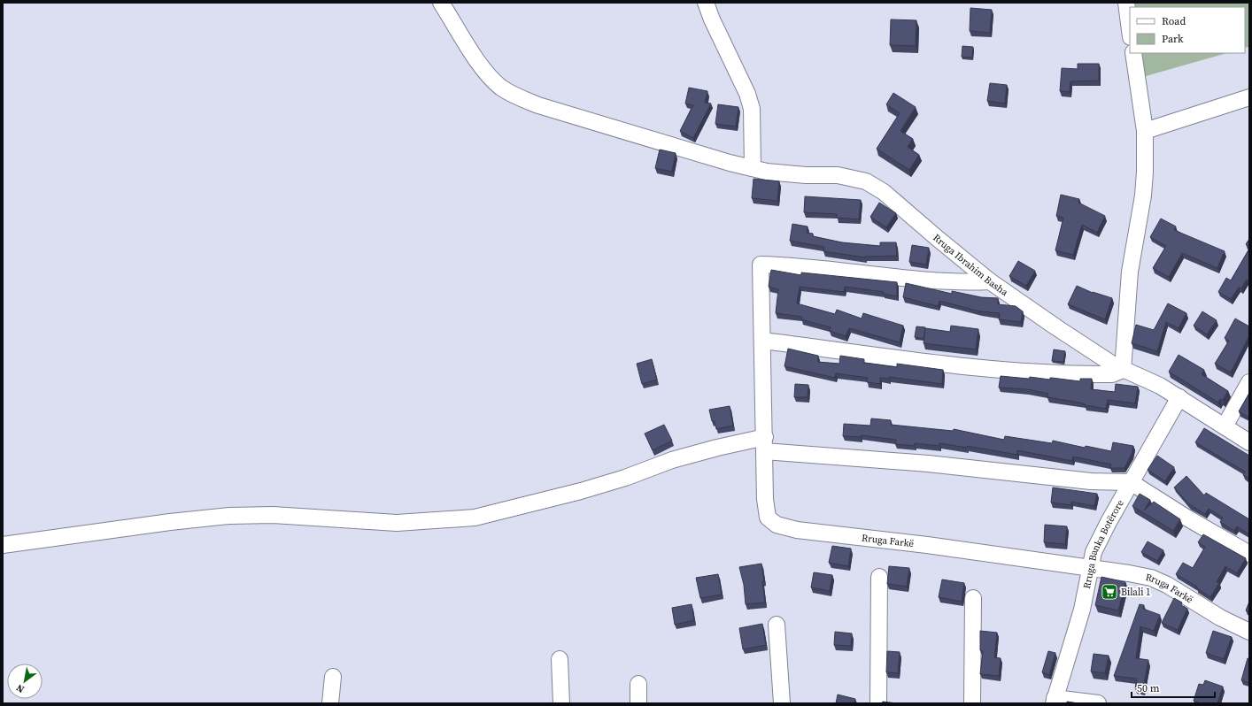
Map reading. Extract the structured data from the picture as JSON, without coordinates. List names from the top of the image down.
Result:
{
  "streets": {
    "street": ["Rruga Ibrahim Basha", "Rruga Farkë", "Rruga Banka Botërore"]
  },
  "crossings": [
    ["Rruga Ibrahim Basha", "Rruga Farkë"],
    ["Rruga Ibrahim Basha", "Rruga Banka Botërore"],
    ["Rruga Farkë", "Rruga Banka Botërore"]
  ],
  "places": {
    "supermarket": ["Bilali 1"]
  },
  "legend": ["Road", "Park"],
  "scale_bar": "50 m",
  "north": "bottom left"
}
